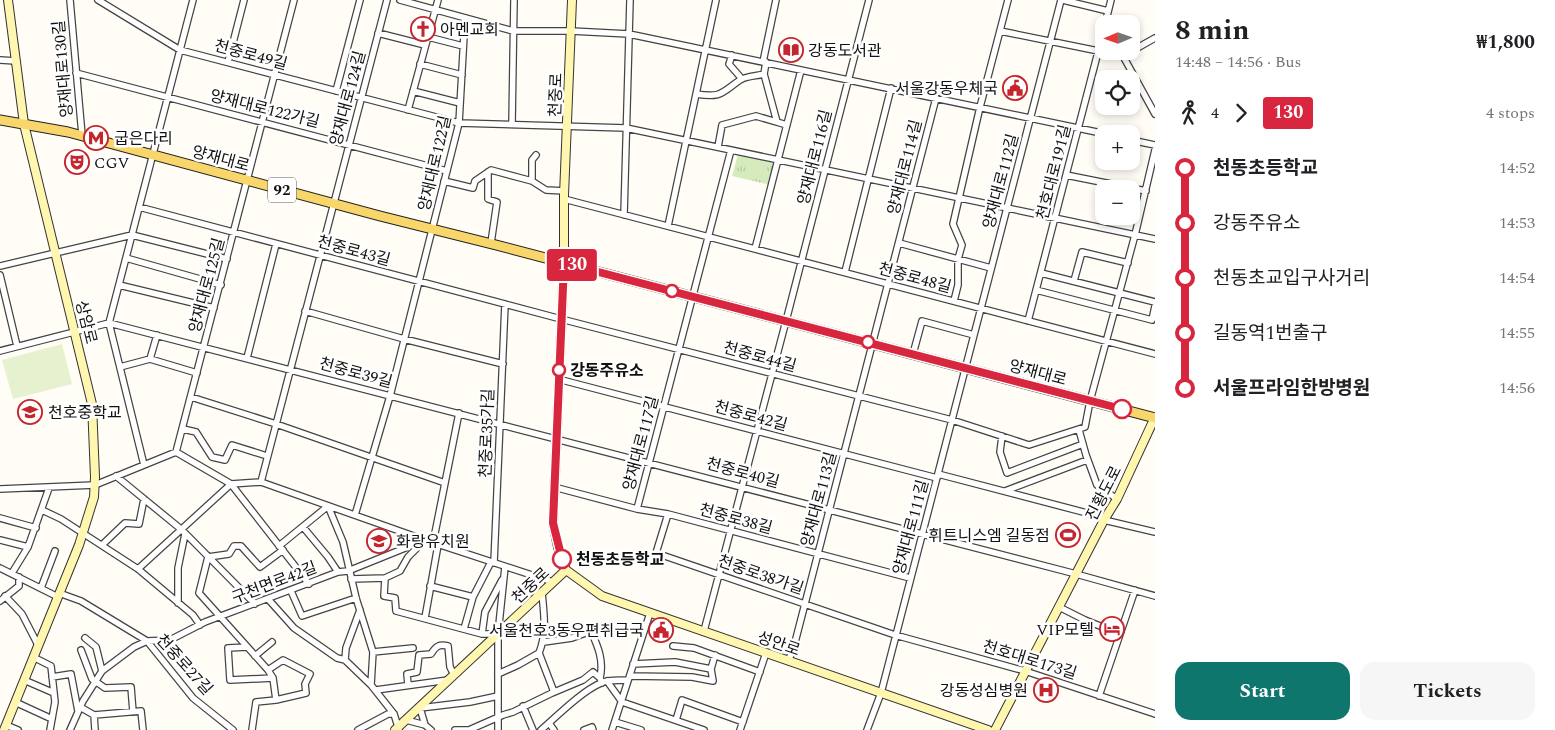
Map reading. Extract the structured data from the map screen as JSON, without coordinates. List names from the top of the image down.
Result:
{
  "streets": {
    "main road": ["양재대로", "92"],
    "street": [
      "천중로49길",
      "양재대로130길",
      "천중로",
      "양재대로124길",
      "양재대로122가길",
      "양재대로116길",
      "양재대로122길",
      "양재대로114길",
      "천호대로191길",
      "양재대로112길",
      "천중로43길",
      "천중로48길",
      "양재대로125길",
      "상암로",
      "천중로44길",
      "천중로39길",
      "천중로42길",
      "천중로35가길",
      "양재대로117길",
      "천중로40길",
      "진황도로",
      "양재대로113길",
      "천중로38길",
      "양재대로111길",
      "천중로38가길",
      "구천면로42길",
      "성안로",
      "천호대로173길",
      "천중로27길"
    ]
  },
  "crossings": [
    ["천중로49길", "천중로"],
    ["천중로49길", "양재대로124길"],
    ["천중로49길", "양재대로116길"],
    ["천중로49길", "양재대로122길"],
    ["천중로49길", "양재대로114길"],
    ["천중로49길", "천호대로191길"],
    ["천중로49길", "양재대로112길"],
    ["천중로49길", "양재대로125길"],
    ["양재대로130길", "양재대로122가길"],
    ["양재대로130길", "양재대로"],
    ["천중로", "양재대로"],
    ["천중로", "천중로43길"],
    ["천중로", "천중로48길"],
    ["천중로", "천중로44길"],
    ["천중로", "천중로39길"],
    ["천중로", "천중로42길"],
    ["천중로", "천중로40길"],
    ["천중로", "천중로38길"],
    ["천중로", "성안로"],
    ["양재대로124길", "양재대로122가길"],
    ["양재대로124길", "양재대로"],
    ["양재대로124길", "천중로43길"],
    ["양재대로124길", "천중로39길"],
    ["양재대로122가길", "양재대로122길"],
    ["양재대로122가길", "양재대로125길"],
    ["양재대로116길", "양재대로"],
    ["양재대로116길", "천중로48길"],
    ["양재대로116길", "천중로44길"],
    ["양재대로116길", "천중로42길"],
    ["양재대로116길", "천중로40길"],
    ["양재대로116길", "천중로38길"],
    ["양재대로116길", "천중로38가길"],
    ["양재대로116길", "성안로"],
    ["양재대로", "양재대로122길"],
    ["양재대로", "양재대로114길"],
    ["양재대로", "양재대로112길"],
    ["양재대로", "양재대로125길"],
    ["양재대로", "상암로"],
    ["양재대로", "양재대로117길"],
    ["양재대로", "진황도로"],
    ["양재대로", "양재대로113길"],
    ["양재대로", "양재대로111길"],
    ["양재대로122길", "천중로43길"],
    ["양재대로122길", "천중로39길"],
    ["양재대로114길", "천중로48길"],
    ["양재대로114길", "양재대로113길"],
    ["천호대로191길", "천중로48길"],
    ["양재대로112길", "천중로48길"],
    ["양재대로112길", "양재대로111길"],
    ["천중로43길", "양재대로125길"],
    ["천중로43길", "천중로44길"],
    ["천중로43길", "천중로35가길"],
    ["양재대로125길", "천중로39길"],
    ["상암로", "천중로39길"],
    ["상암로", "천중로27길"],
    ["천중로44길", "양재대로117길"],
    ["천중로44길", "양재대로113길"],
    ["천중로44길", "양재대로111길"],
    ["천중로39길", "천중로35가길"],
    ["천중로39길", "천중로40길"],
    ["천중로42길", "양재대로117길"],
    ["천중로42길", "진황도로"],
    ["천중로42길", "양재대로113길"],
    ["천중로42길", "양재대로111길"],
    ["양재대로117길", "천중로40길"],
    ["양재대로117길", "천중로38길"],
    ["천중로40길", "진황도로"],
    ["천중로40길", "양재대로113길"],
    ["천중로40길", "양재대로111길"],
    ["진황도로", "천호대로173길"],
    ["양재대로113길", "천중로38길"],
    ["양재대로113길", "천중로38가길"],
    ["양재대로113길", "성안로"],
    ["천중로38길", "양재대로111길"],
    ["천중로38길", "천중로38가길"],
    ["양재대로111길", "천중로38가길"],
    ["양재대로111길", "성안로"],
    ["양재대로111길", "천호대로173길"],
    ["천중로38가길", "천호대로173길"],
    ["구천면로42길", "천중로27길"]
  ],
  "places": {
    "church": ["아멘교회"],
    "library": ["강동도서관"],
    "public building": ["서울강동우체국", "서울천호3동우편취급국"],
    "metro station": ["굽은다리"],
    "theatre": ["CGV"],
    "other": ["강동주유소", "천동초등학교"],
    "school or university": ["천호중학교", "화랑유치원"],
    "sports": ["휘트니스엠 길동점"],
    "hotel": ["VIP모텔"],
    "hospital": ["강동성심병원"]
  },
  "lines": ["bus line 130"],
  "north": "left",
  "page": {
    "on_map": "130",
    "heading": ["8 min", "14:48 – 14:56 · Bus", "₩1,800"],
    "map_buttons": ["+", "−"],
    "legs": ["4", "130", "4 stops"],
    "list": [
      {
        "name": "천동초등학교",
        "value": "14:52"
      },
      {
        "name": "강동주유소",
        "value": "14:53"
      },
      {
        "name": "천동초교입구사거리",
        "value": "14:54"
      },
      {
        "name": "길동역1번출구",
        "value": "14:55"
      },
      {
        "name": "서울프라임한방병원",
        "value": "14:56"
      }
    ],
    "buttons": ["Start", "Tickets"]
  }
}
